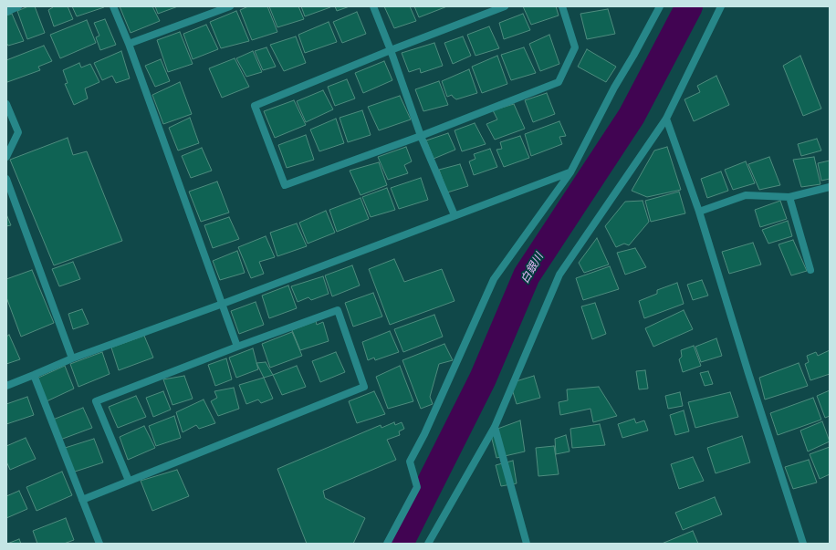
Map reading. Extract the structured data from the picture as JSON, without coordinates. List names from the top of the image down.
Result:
{
  "water": ["白銀川"]
}
